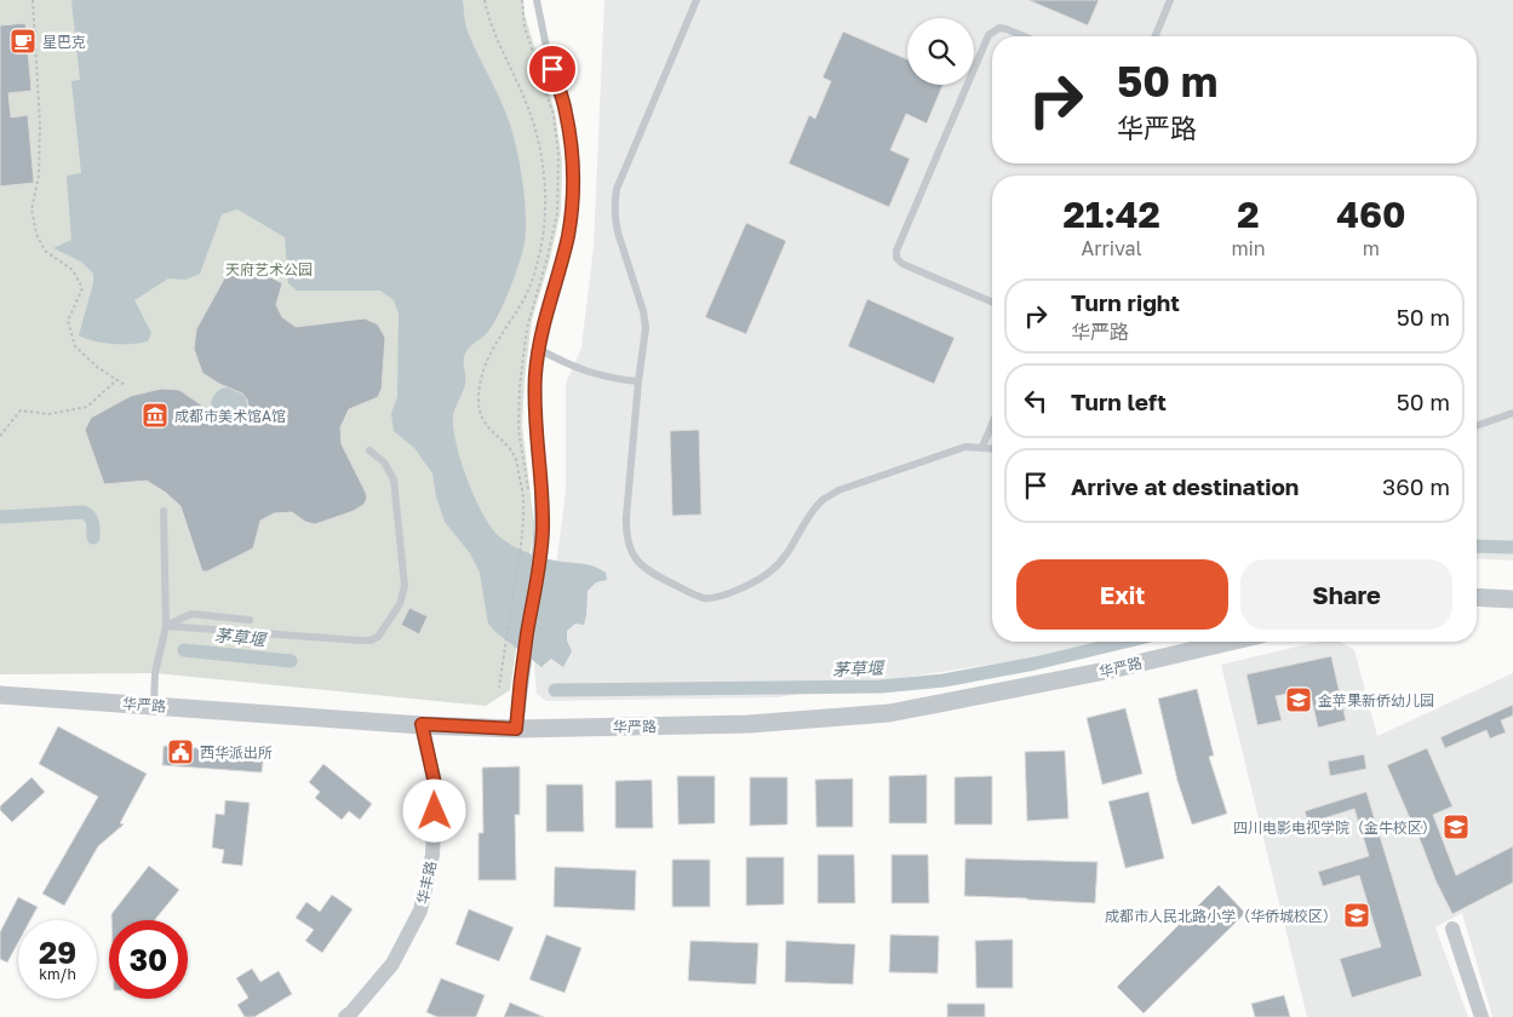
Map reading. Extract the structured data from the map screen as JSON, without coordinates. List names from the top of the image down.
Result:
{
  "streets": {
    "street": ["华严路", "华丰路"]
  },
  "crossings": [
    ["华严路", "华丰路"]
  ],
  "water": ["茅草堰"],
  "parks": ["天府艺术公园"],
  "places": {
    "cafe": ["星巴克"],
    "museum": ["成都市美术馆A馆"],
    "school or university": ["金苹果新侨幼儿园", "四川电影电视学院（金牛校区）", "成都市人民北路小学（华侨城校区）"],
    "public building": ["西华派出所"]
  },
  "page": {
    "turn": ["50 m", "华严路"],
    "eta": [
      "21:42",
      "Arrival",
      "2",
      "min",
      "460",
      "m"
    ],
    "list": [
      {
        "name": "Turn right",
        "note": "华严路",
        "value": "50 m"
      },
      {
        "name": "Turn left",
        "value": "50 m"
      },
      {
        "name": "Arrive at destination",
        "value": "360 m"
      }
    ],
    "buttons": ["Exit", "Share"],
    "speed": "29 km/h",
    "limit": "30"
  }
}
